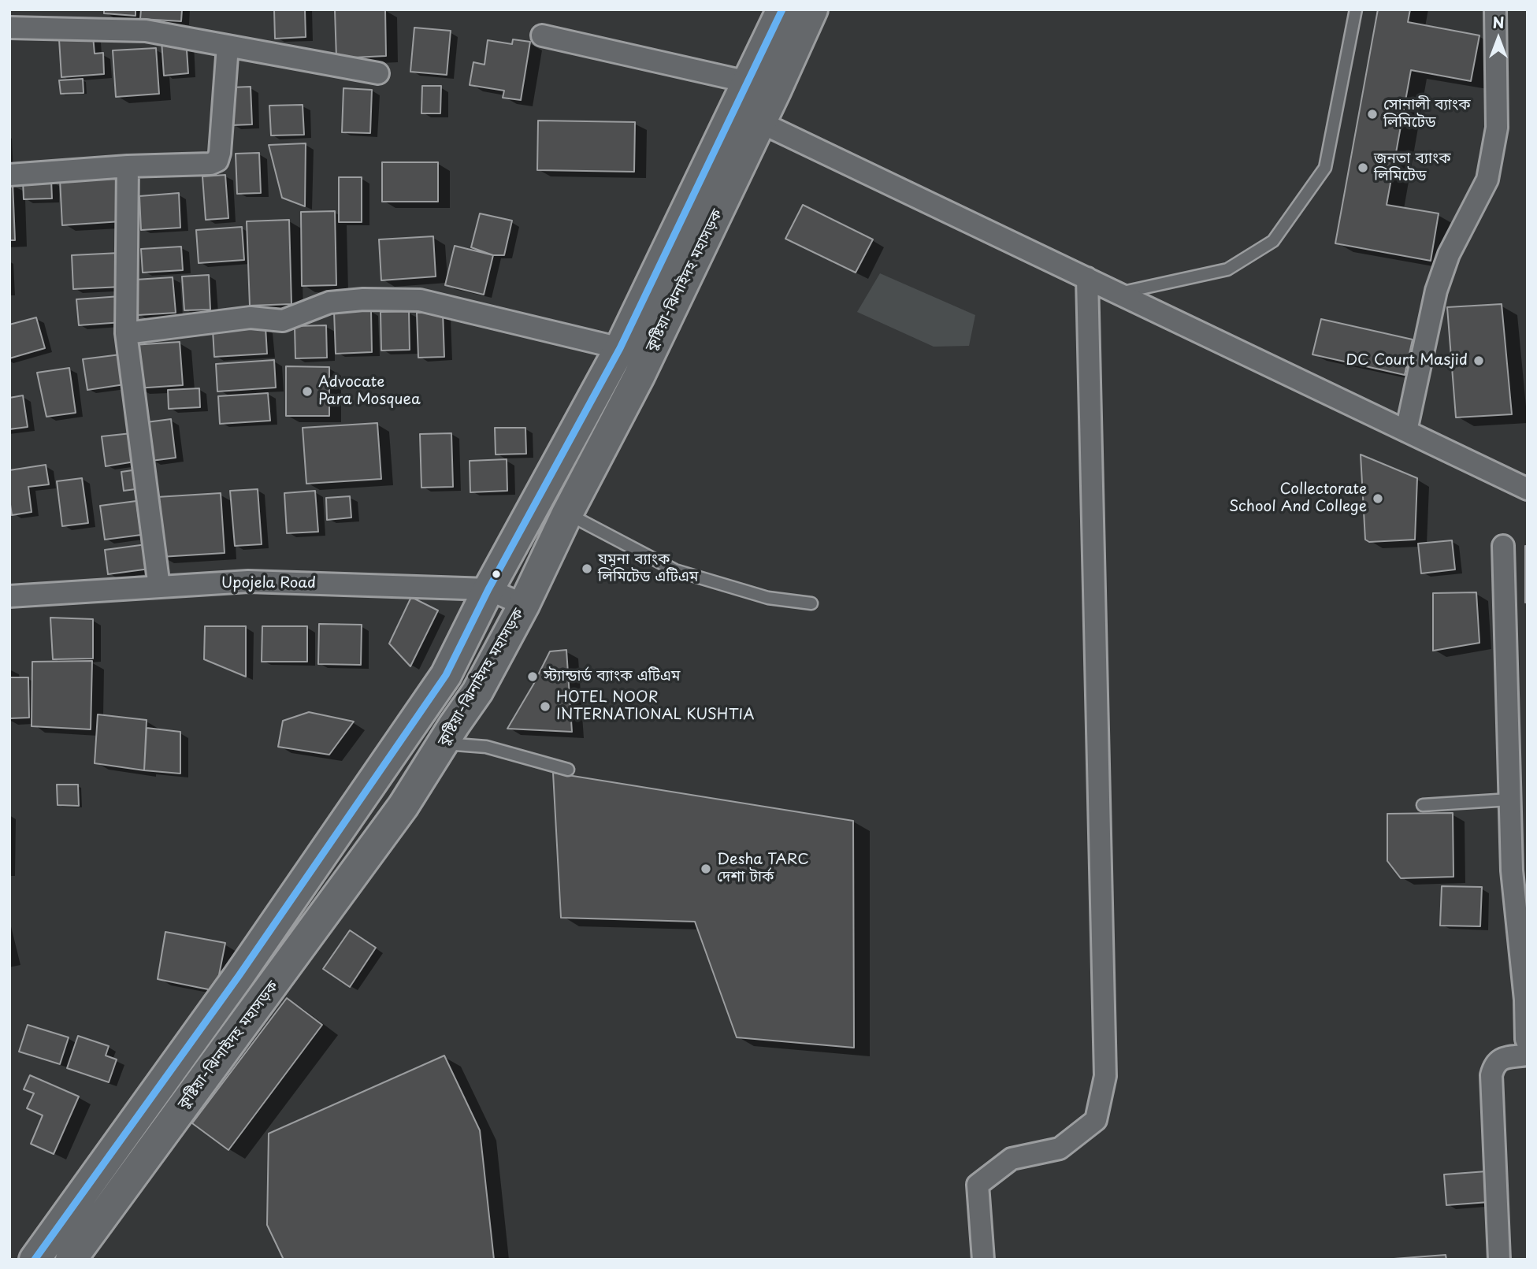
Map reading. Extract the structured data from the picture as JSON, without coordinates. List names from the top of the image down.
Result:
{
  "streets": {
    "highway": ["কুষ্টিয়া-ঝিনাইদহ মহাসড়ক"],
    "street": ["Upojela Road"]
  },
  "crossings": [
    ["কুষ্টিয়া-ঝিনাইদহ মহাসড়ক", "Upojela Road"]
  ],
  "places": [
    "সোনালী ব্যাংক লিমিটেড",
    "জনতা ব্যাংক লিমিটেড",
    "DC Court Masjid",
    "Advocate Para Mosquea",
    "Collectorate School And College",
    "যমুনা ব্যাংক লিমিটেড এটিএম",
    "স্ট্যান্ডার্ড ব্যাংক এটিএম",
    "HOTEL NOOR INTERNATIONAL KUSHTIA",
    "Desha TARC দেশা টার্ক"
  ],
  "north": "top"
}
